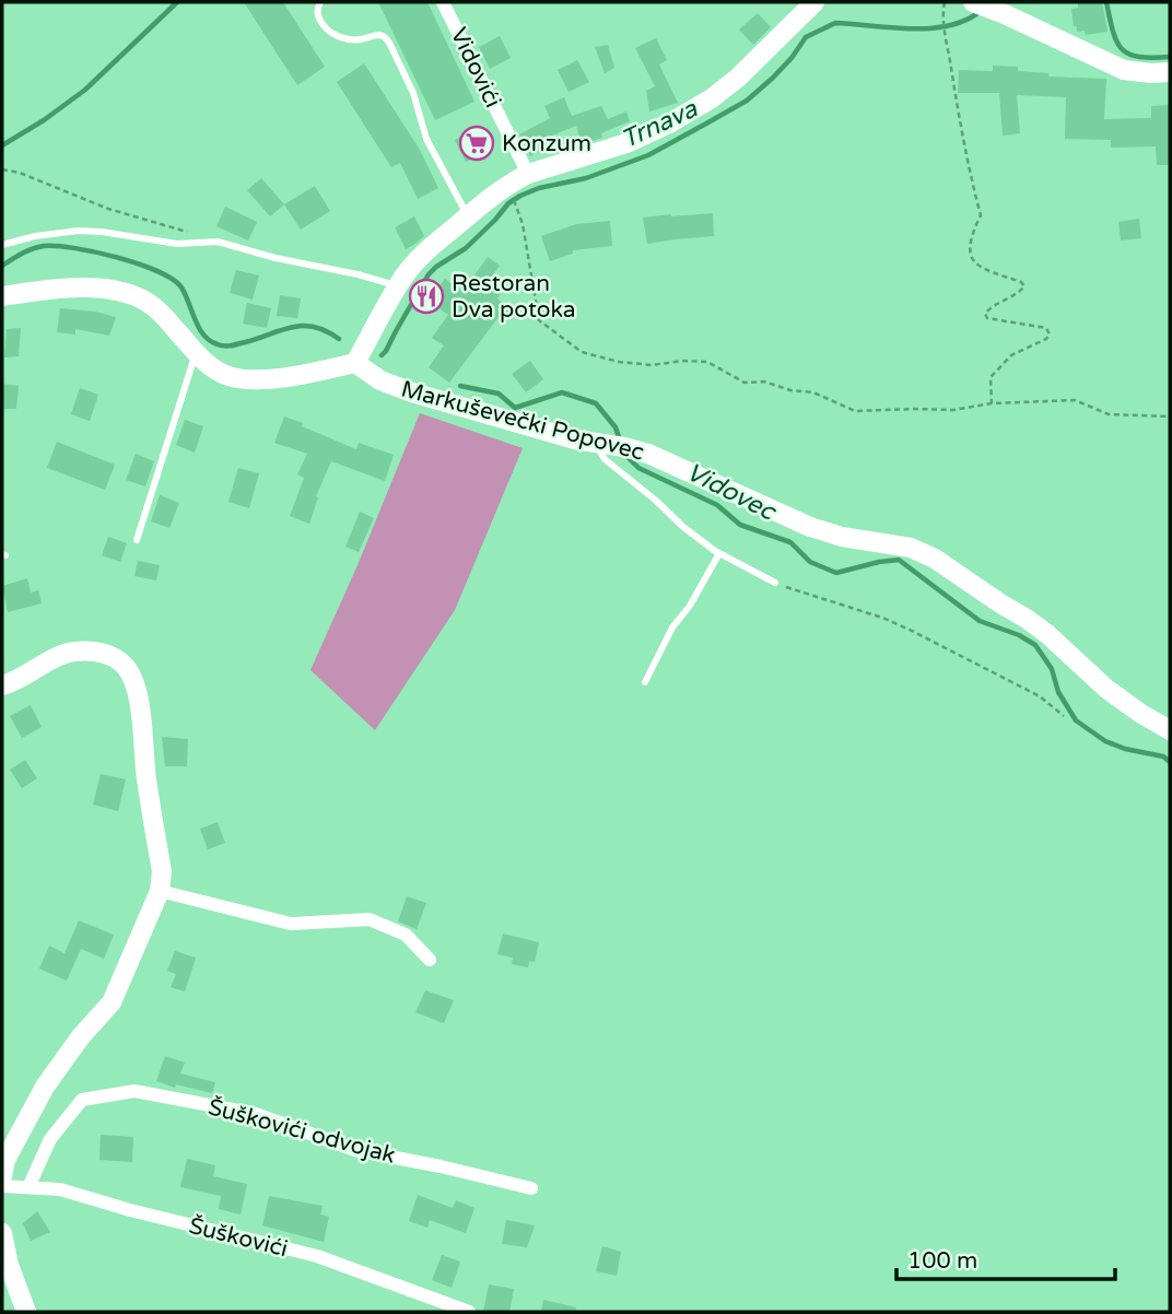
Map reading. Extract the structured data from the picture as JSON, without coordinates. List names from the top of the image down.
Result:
{
  "streets": {
    "street": [
      "Vidovići",
      "Markuševečki Popovec",
      "Šuškovići odvojak",
      "Šuškovići"
    ]
  },
  "crossings": [
    ["Šuškovići odvojak", "Šuškovići"]
  ],
  "water": ["Trnava", "Vidovec"],
  "places": {
    "supermarket": ["Konzum"],
    "restaurant": ["Restoran Dva potoka"]
  },
  "scale_bar": "100 m"
}
